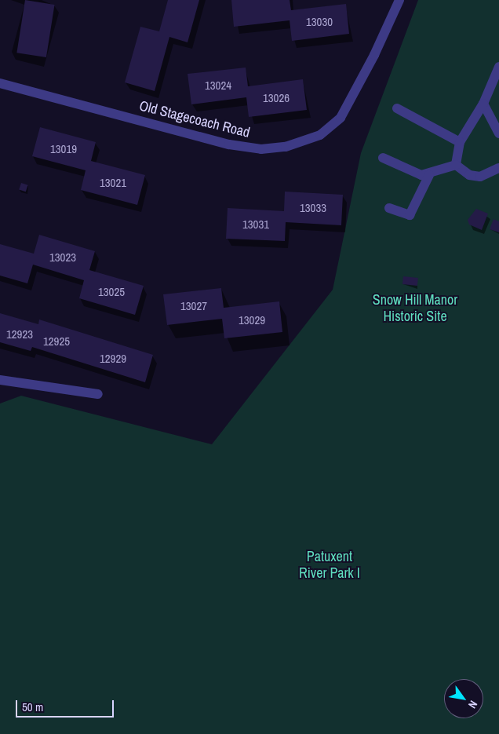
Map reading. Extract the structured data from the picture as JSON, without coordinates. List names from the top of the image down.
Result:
{
  "streets": {
    "street": ["Old Stagecoach Road"]
  },
  "parks": ["Snow Hill Manor Historic Site", "Patuxent River Park I"],
  "house_numbers": [
    "13030",
    "13024",
    "13026",
    "13019",
    "13021",
    "13033",
    "13031",
    "13023",
    "13025",
    "13027",
    "13029",
    "12923",
    "12925",
    "12929"
  ],
  "scale_bar": "50 m",
  "north": "bottom right"
}
